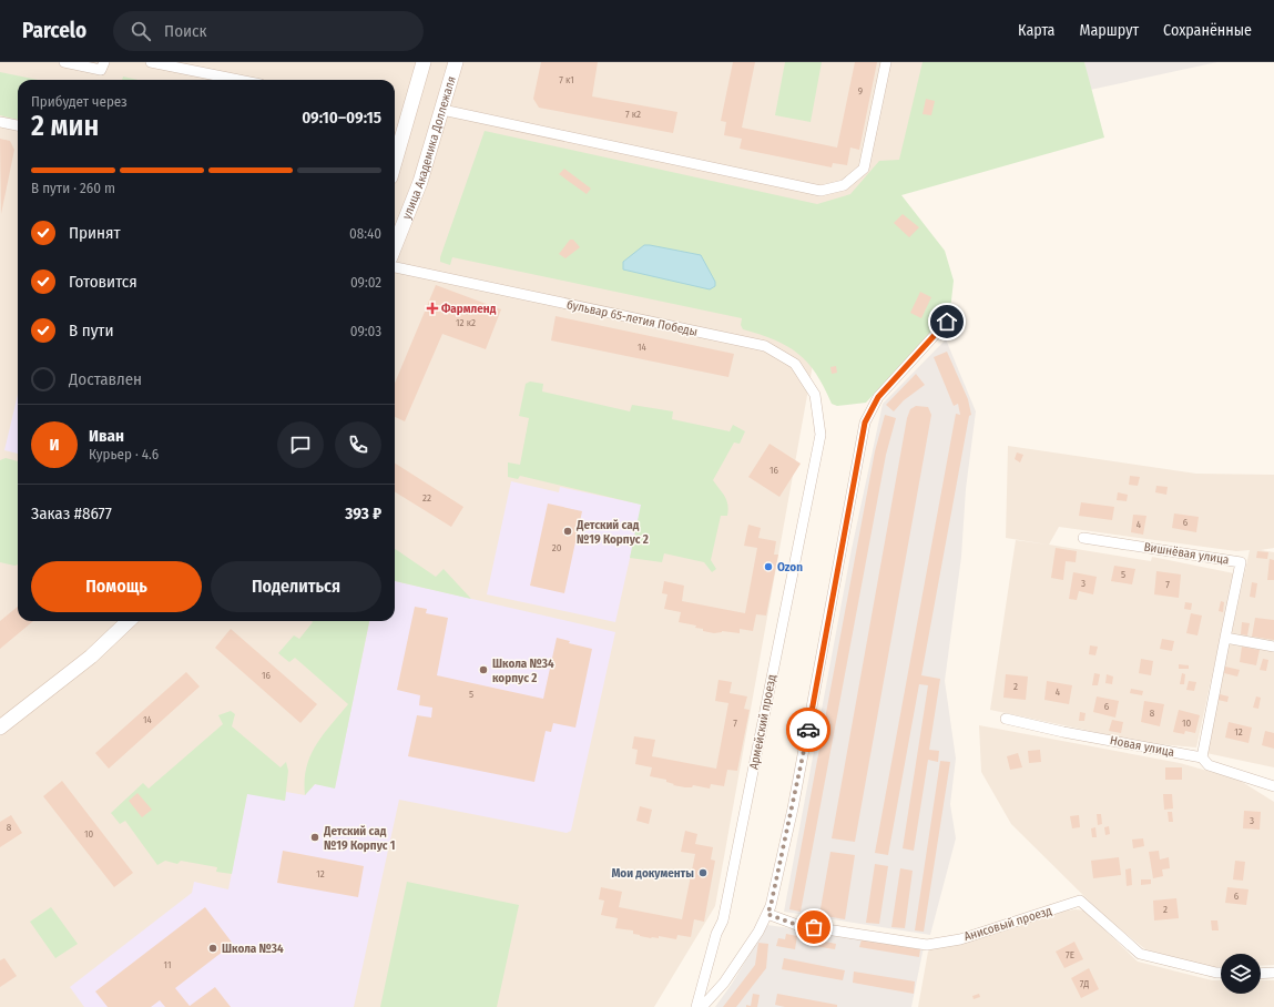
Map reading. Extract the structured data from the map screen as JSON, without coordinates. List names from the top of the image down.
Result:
{
  "streets": {
    "main road": ["улица Академика Доллежаля"],
    "street": [
      "бульвар 65-летия Победы",
      "Вишнёвая улица",
      "Армейский проезд",
      "Новая улица",
      "Анисовый проезд"
    ]
  },
  "crossings": [
    ["бульвар 65-летия Победы", "Армейский проезд"],
    ["Вишнёвая улица", "Новая улица"]
  ],
  "places": {
    "health": ["Фармленд"],
    "other": [
      "Детский сад №19 Корпус 2",
      "Ozon",
      "Школа №34 корпус 2",
      "Детский сад №19 Корпус 1",
      "Мои документы",
      "Школа №34"
    ]
  },
  "house_numbers": [
    "7 к1",
    "9",
    "7 к2",
    "12 к2",
    "14",
    "16",
    "22",
    "6",
    "4",
    "20",
    "5",
    "3",
    "7",
    "16",
    "2",
    "4",
    "5",
    "6",
    "8",
    "14",
    "7",
    "10",
    "12",
    "3",
    "8",
    "10",
    "12",
    "6",
    "2",
    "7Е",
    "11",
    "7Д"
  ],
  "page": {
    "header": "Parcelo",
    "search": "Поиск",
    "nav": ["Карта", "Маршрут", "Сохранённые"],
    "heading": ["2 мин", "Прибудет через", "09:10–09:15"],
    "panel": [
      "Иван",
      "Курьер · 4.6",
      "Заказ #8677",
      "393 ₽"
    ],
    "bar": "В пути · 260 m",
    "list": [
      ["Принят", "08:40"],
      ["Готовится", "09:02"],
      ["В пути", "09:03"],
      "Доставлен"
    ],
    "round": "И",
    "buttons": ["Помощь", "Поделиться"]
  }
}
